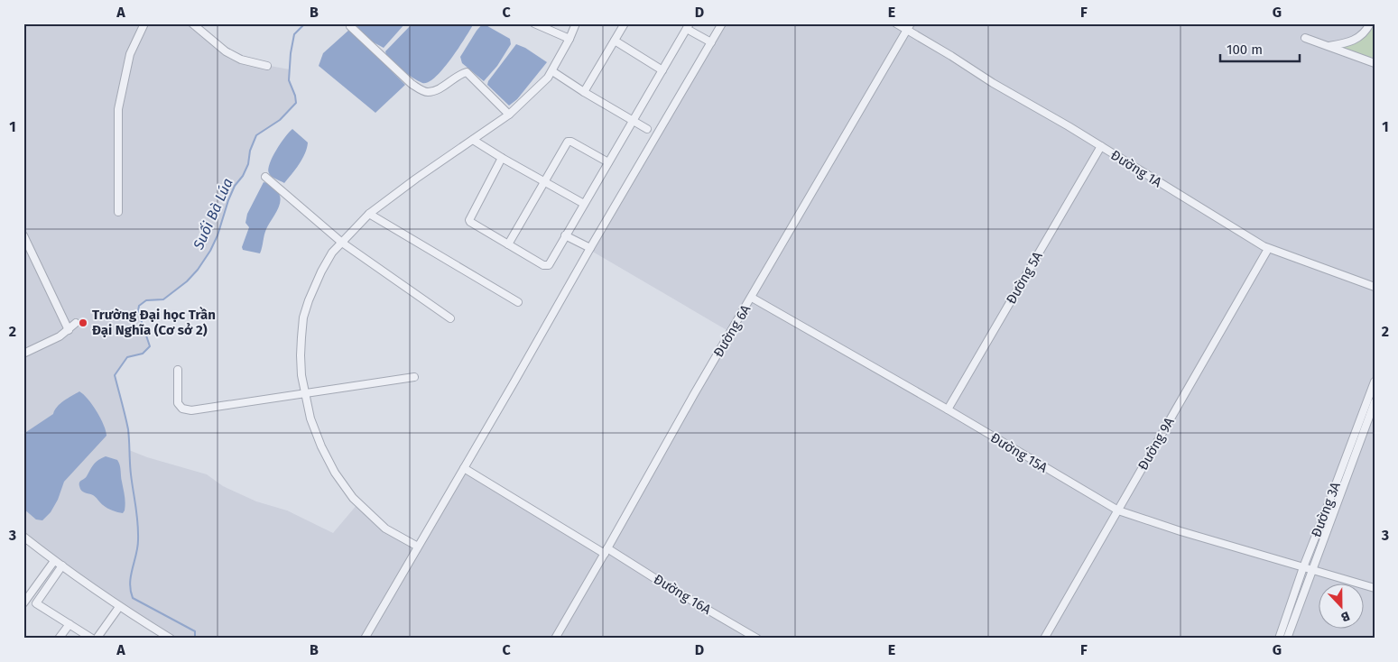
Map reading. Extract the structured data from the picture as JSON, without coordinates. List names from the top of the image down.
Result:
{
  "streets": {
    "street": [
      "Đường 1A",
      "Đường 5A",
      "Đường 6A",
      "Đường 9A",
      "Đường 15A",
      "Đường 3A",
      "Đường 16A"
    ]
  },
  "crossings": [
    ["Đường 1A", "Đường 5A"],
    ["Đường 1A", "Đường 6A"],
    ["Đường 1A", "Đường 9A"],
    ["Đường 5A", "Đường 15A"],
    ["Đường 6A", "Đường 15A"],
    ["Đường 6A", "Đường 16A"],
    ["Đường 9A", "Đường 15A"],
    ["Đường 15A", "Đường 3A"]
  ],
  "water": ["Suối Bà Lúa"],
  "places": ["Trường Đại học Trần Đại Nghĩa (Cơ sở 2)"],
  "scale_bar": "100 m",
  "north": "bottom",
  "grid": {
    "columns": [
      "A",
      "B",
      "C",
      "D",
      "E",
      "F",
      "G"
    ],
    "rows": ["1", "2", "3"]
  }
}
